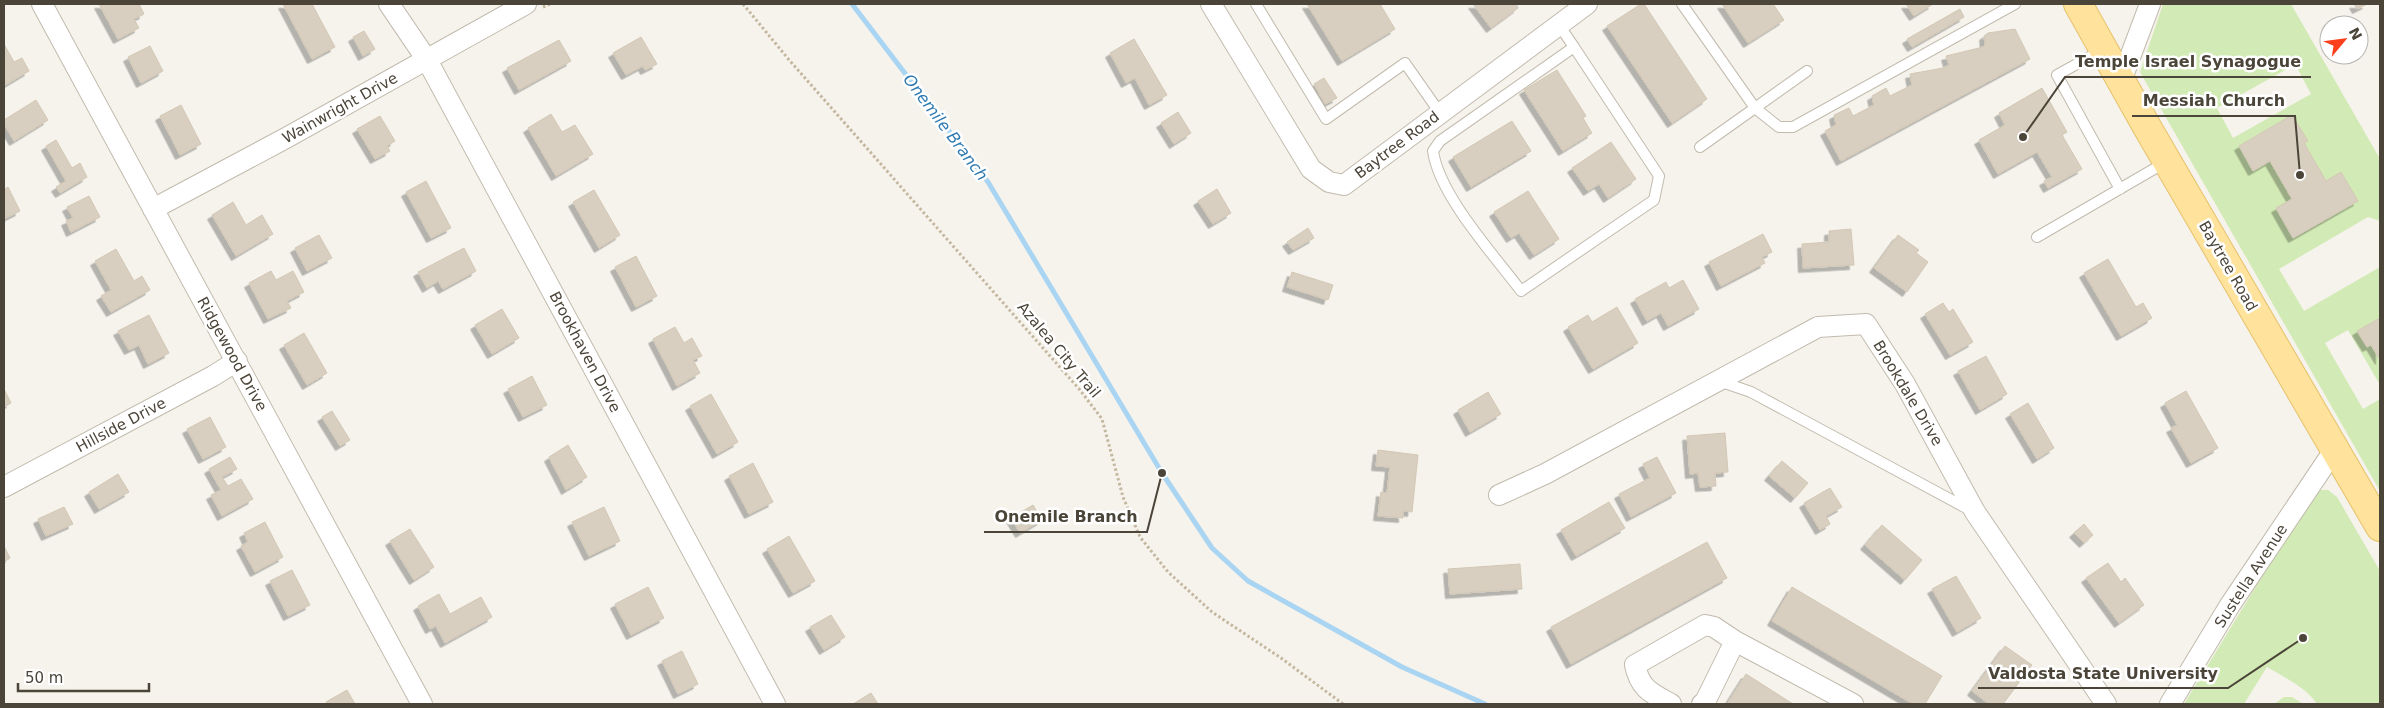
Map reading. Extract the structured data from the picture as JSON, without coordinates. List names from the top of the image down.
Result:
{
  "streets": {
    "main road": ["Baytree Road"],
    "street": [
      "Wainwright Drive",
      "Brookhaven Drive",
      "Ridgewood Drive",
      "Brookdale Drive",
      "Hillside Drive",
      "Sustella Avenue"
    ],
    "path": ["Azalea City Trail"]
  },
  "crossings": [
    ["Wainwright Drive", "Brookhaven Drive"],
    ["Wainwright Drive", "Ridgewood Drive"],
    ["Baytree Road", "Sustella Avenue"],
    ["Ridgewood Drive", "Hillside Drive"]
  ],
  "water": ["Onemile Branch"],
  "places": [
    "Temple Israel Synagogue",
    "Messiah Church",
    "Onemile Branch",
    "Valdosta State University"
  ],
  "scale_bar": "50 m",
  "north": "top right"
}
